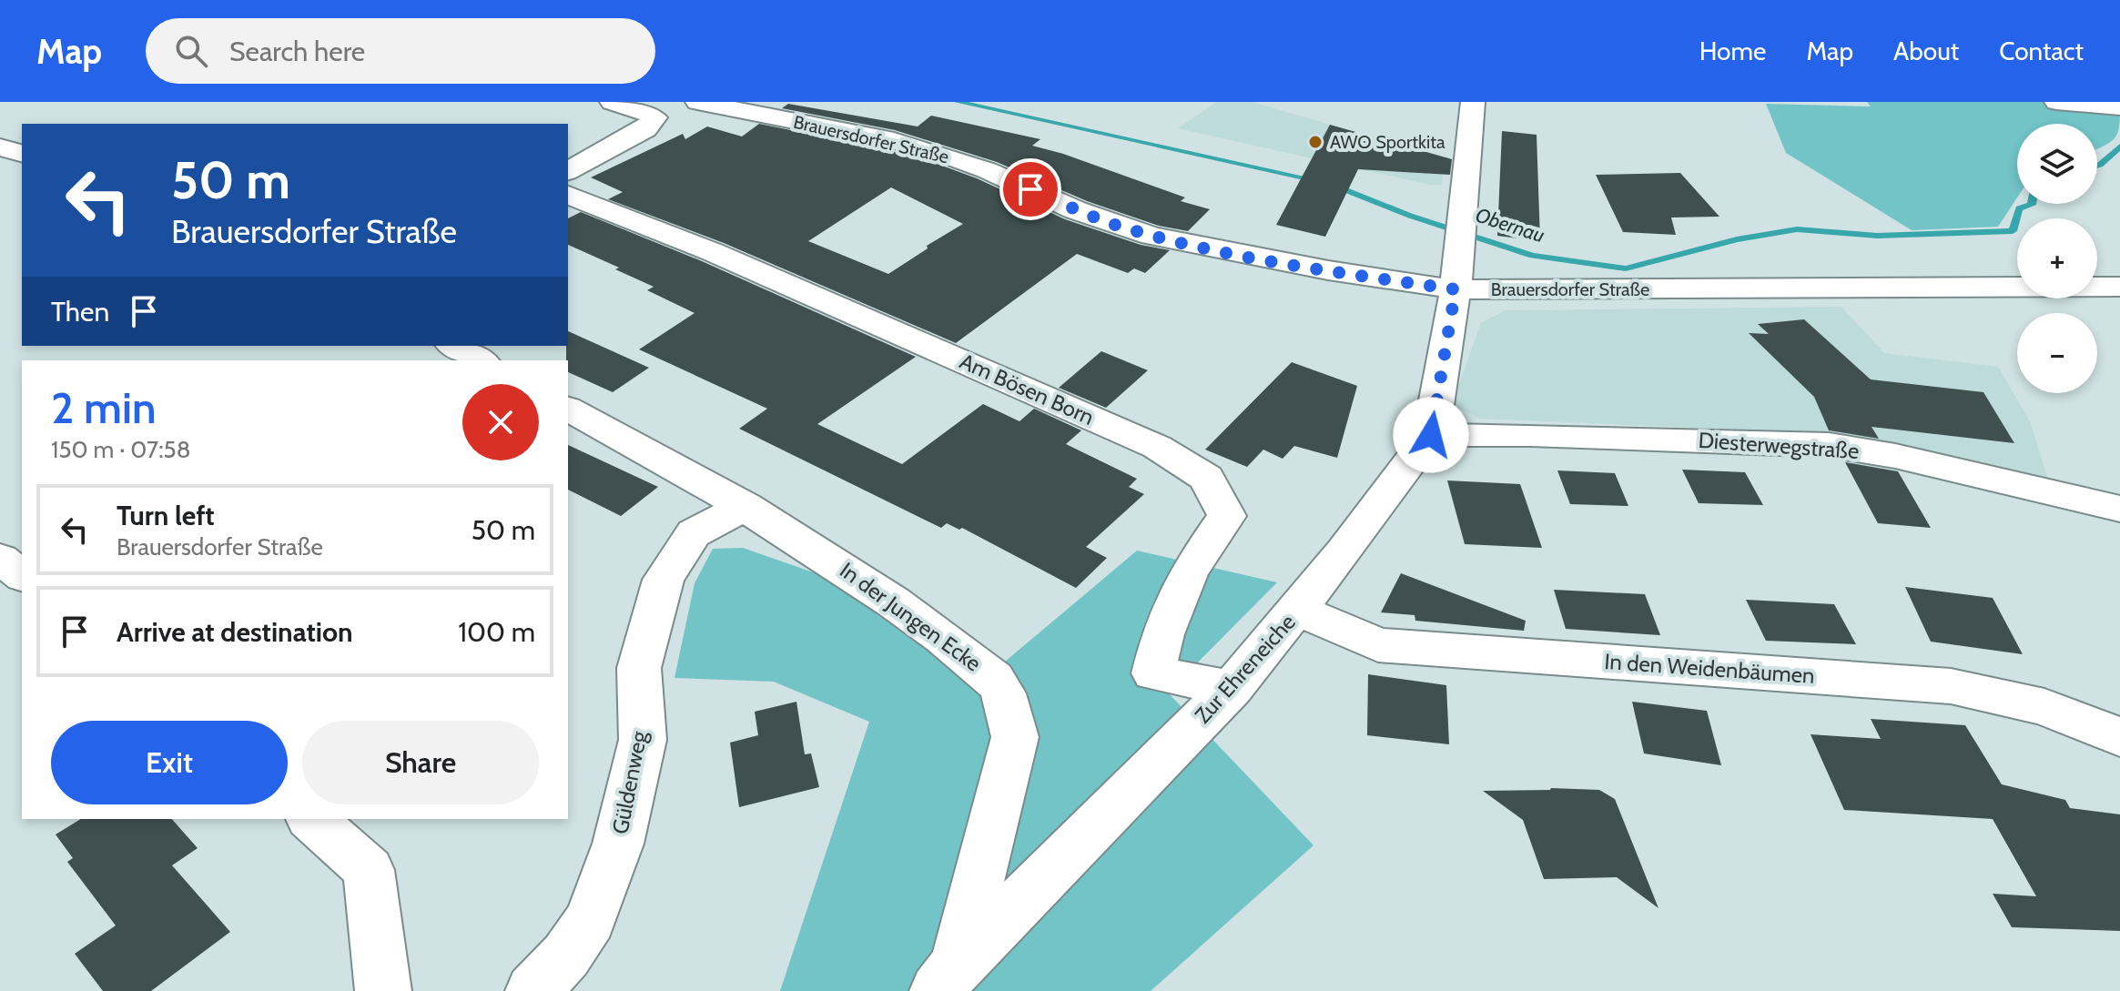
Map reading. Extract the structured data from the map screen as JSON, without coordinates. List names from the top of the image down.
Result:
{
  "streets": {
    "street": [
      "Brauersdorfer Straße",
      "Am Bösen Born",
      "Diesterwegstraße",
      "In der Jungen Ecke",
      "Zur Ehreneiche",
      "In den Weidenbäumen",
      "Güldenweg"
    ]
  },
  "crossings": [
    ["Brauersdorfer Straße", "Zur Ehreneiche"],
    ["Am Bösen Born", "Zur Ehreneiche"],
    ["Diesterwegstraße", "Zur Ehreneiche"],
    ["In der Jungen Ecke", "Zur Ehreneiche"],
    ["In der Jungen Ecke", "Güldenweg"],
    ["Zur Ehreneiche", "In den Weidenbäumen"]
  ],
  "water": ["Obernau"],
  "places": ["AWO Sportkita"],
  "page": {
    "header": "Map",
    "search": "Search here",
    "nav": [
      "Home",
      "Map",
      "About",
      "Contact"
    ],
    "map_buttons": ["+", "−"],
    "turn": ["50 m", "Brauersdorfer Straße"],
    "then": "Then",
    "heading": ["2 min", "150 m · 07:58"],
    "list": [
      {
        "name": "Turn left",
        "note": "Brauersdorfer Straße",
        "value": "50 m"
      },
      {
        "name": "Arrive at destination",
        "value": "100 m"
      }
    ],
    "buttons": ["Exit", "Share"]
  }
}
